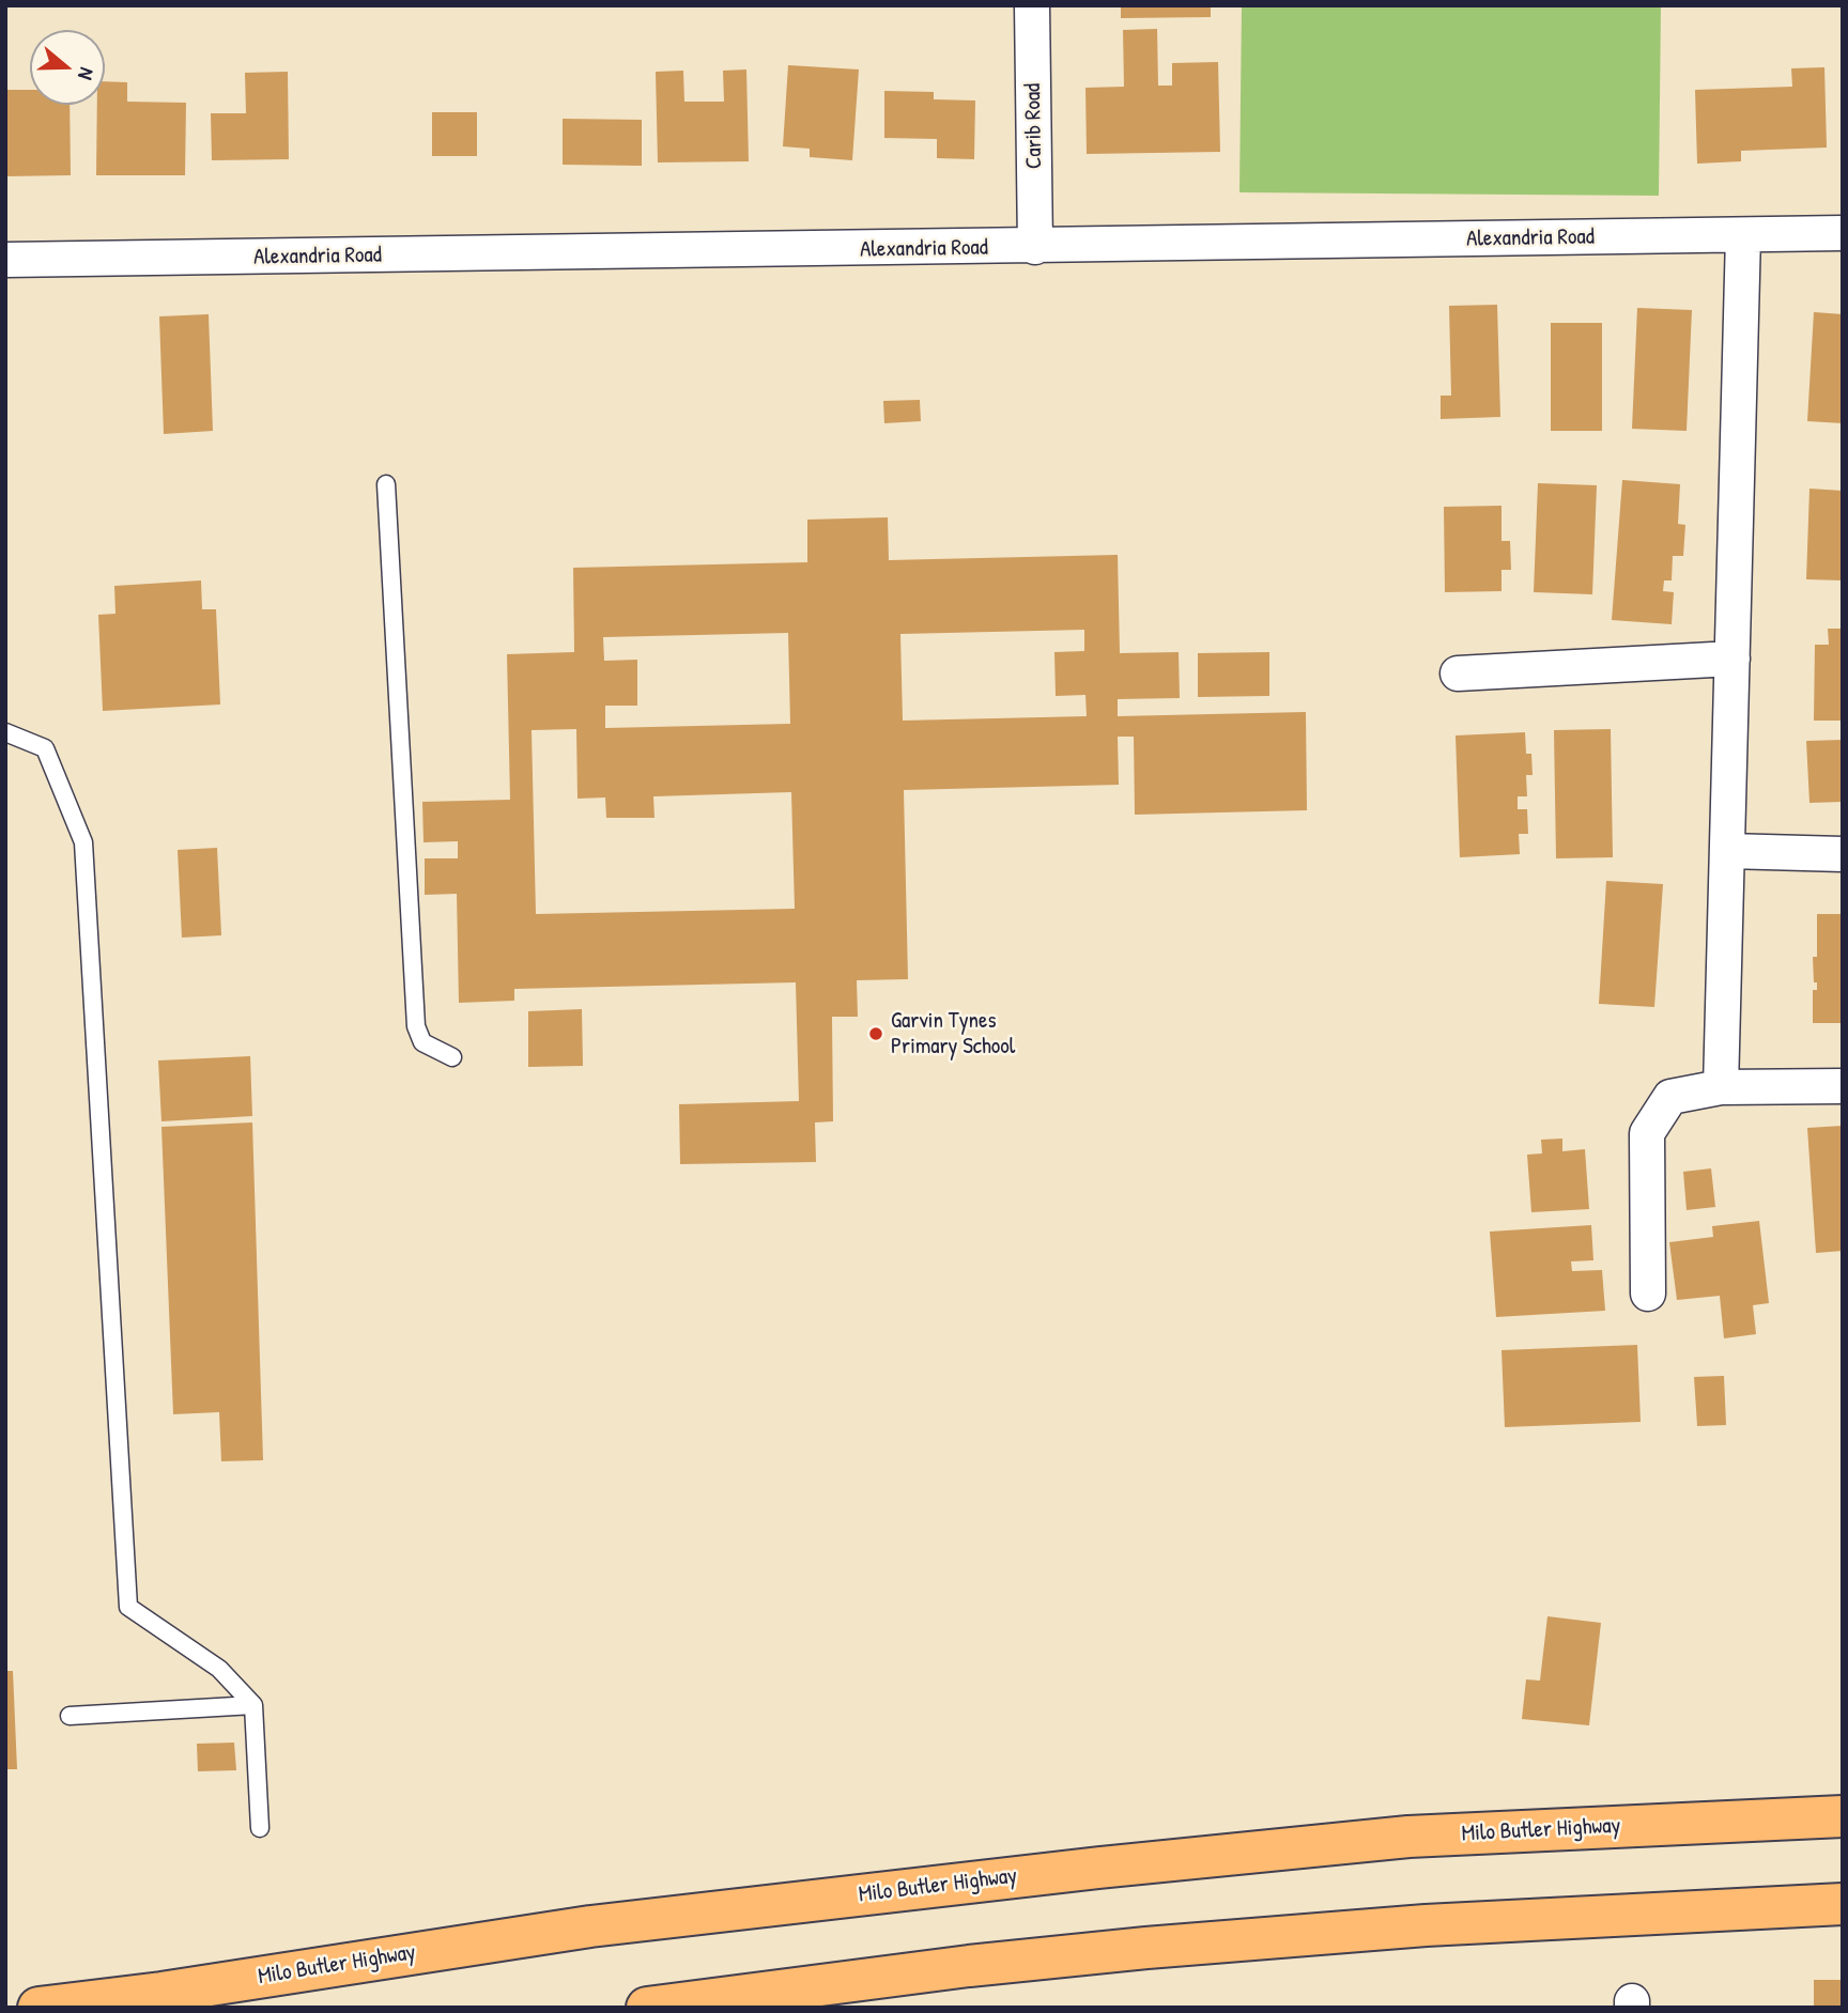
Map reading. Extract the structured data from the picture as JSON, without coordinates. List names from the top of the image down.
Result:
{
  "streets": {
    "main road": ["Milo Butler Highway"],
    "street": ["Carib Road", "Alexandria Road"]
  },
  "crossings": [
    ["Carib Road", "Alexandria Road"]
  ],
  "places": ["Garvin Tynes Primary School"],
  "north": "right"
}
